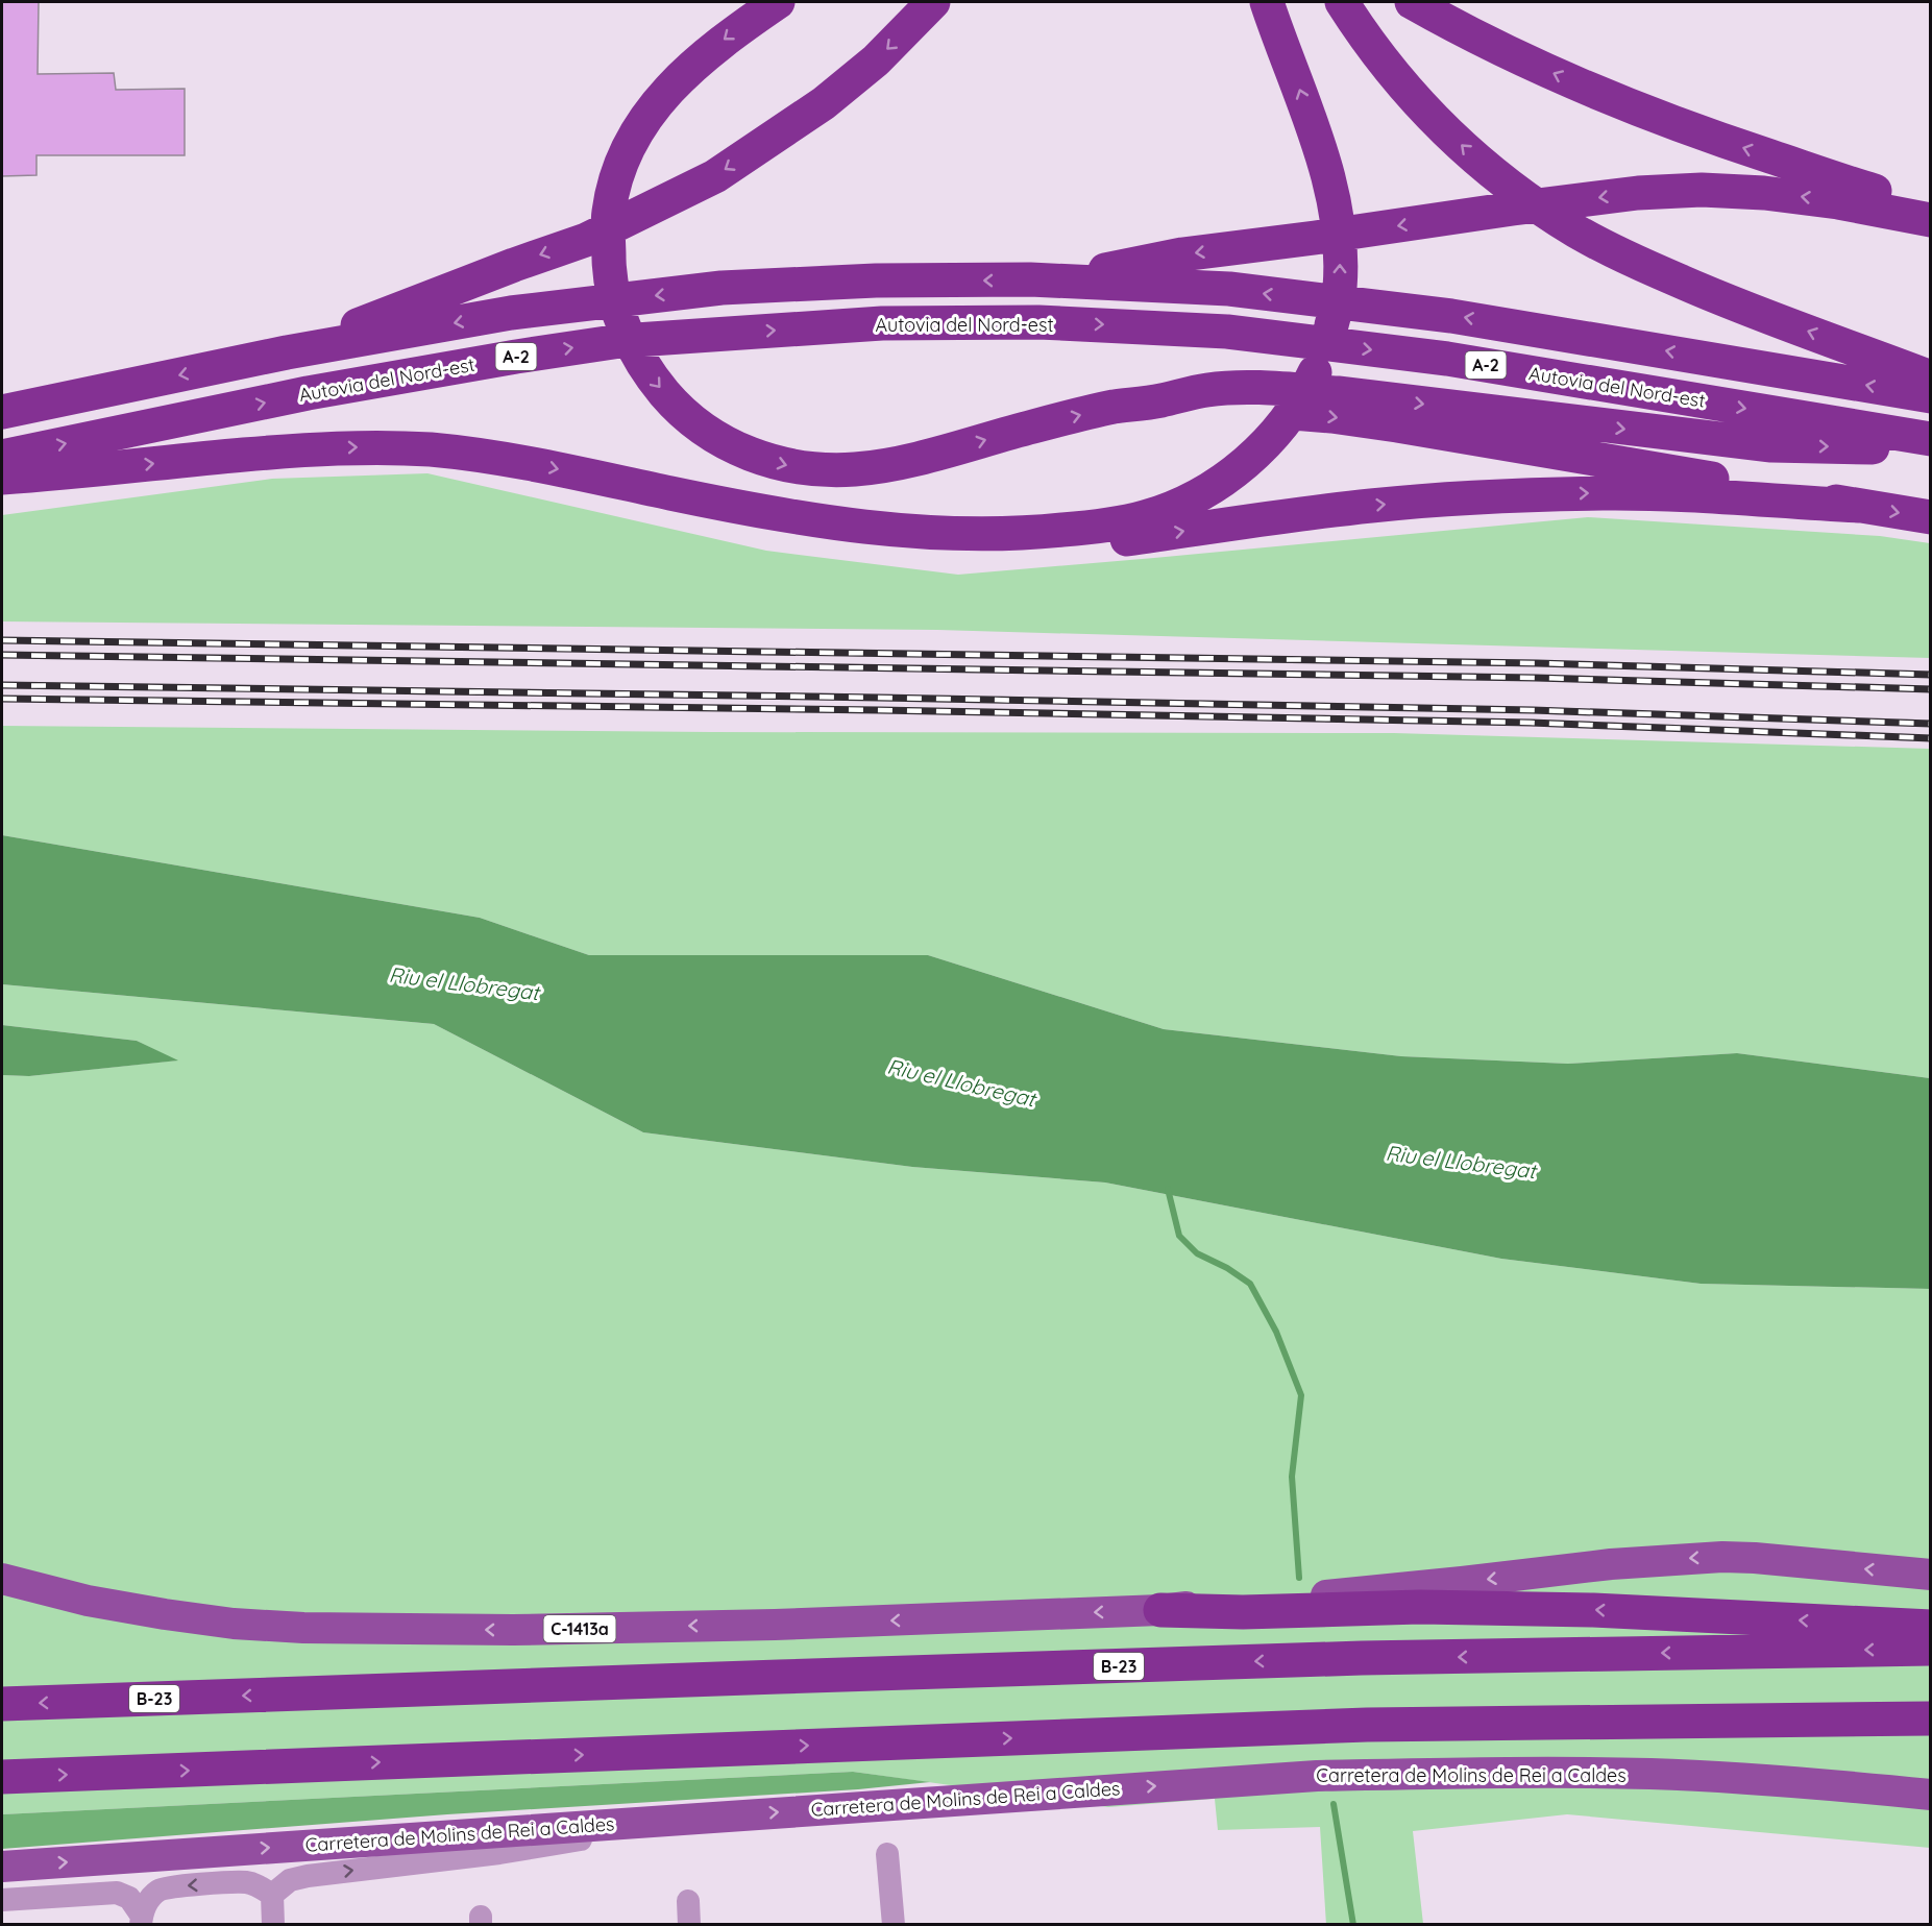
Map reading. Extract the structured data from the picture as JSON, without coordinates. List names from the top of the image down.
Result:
{
  "streets": {
    "highway": ["Autovia del Nord-est", "A-2", "B-23"],
    "main road": ["C-1413a", "Carretera de Molins de Rei a Caldes"]
  },
  "water": ["Riu el Llobregat"]
}
